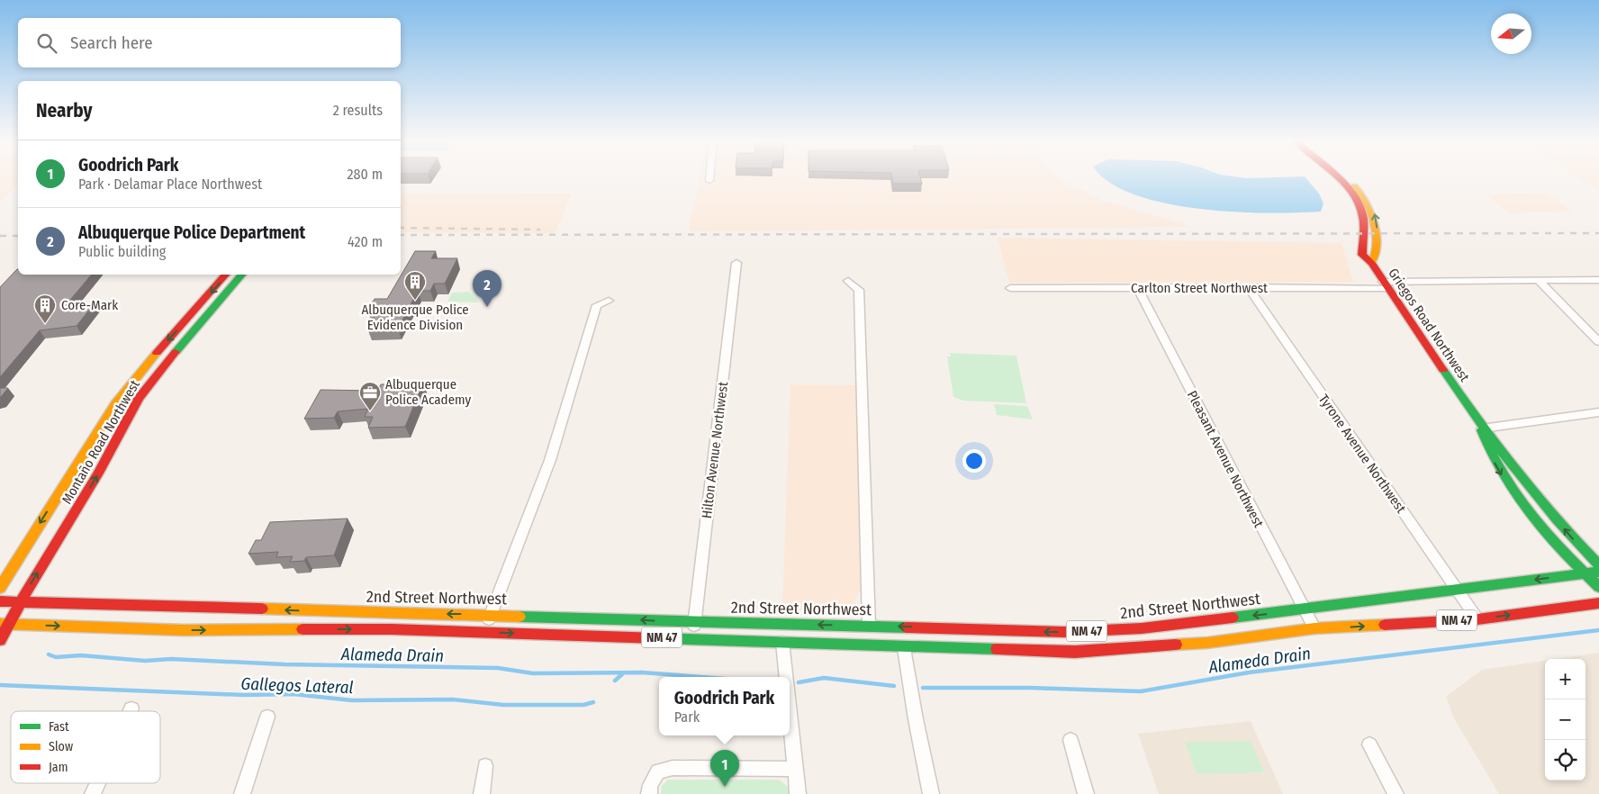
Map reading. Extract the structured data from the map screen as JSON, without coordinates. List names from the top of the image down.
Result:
{
  "streets": {
    "main road": [
      "Griegos Road Northwest",
      "Montaño Road Northwest",
      "2nd Street Northwest",
      "NM 47"
    ],
    "street": [
      "Carlton Street Northwest",
      "Hilton Avenue Northwest",
      "Tyrone Avenue Northwest",
      "Pleasant Avenue Northwest"
    ]
  },
  "crossings": [
    ["Carlton Street Northwest", "Griegos Road Northwest"],
    ["Carlton Street Northwest", "Tyrone Avenue Northwest"],
    ["Carlton Street Northwest", "Pleasant Avenue Northwest"],
    ["Griegos Road Northwest", "2nd Street Northwest"],
    ["Montaño Road Northwest", "2nd Street Northwest"],
    ["Montaño Road Northwest", "NM 47"],
    ["Hilton Avenue Northwest", "2nd Street Northwest"],
    ["Hilton Avenue Northwest", "NM 47"],
    ["Tyrone Avenue Northwest", "2nd Street Northwest"],
    ["Tyrone Avenue Northwest", "NM 47"],
    ["Pleasant Avenue Northwest", "2nd Street Northwest"],
    ["Pleasant Avenue Northwest", "NM 47"]
  ],
  "water": ["Alameda Drain", "Gallegos Lateral"],
  "places": {
    "building": ["Albuquerque Police Evidence Division", "Core-Mark"],
    "office": ["Albuquerque Police Academy"]
  },
  "legend": ["Fast", "Slow", "Jam"],
  "north": "left",
  "page": {
    "search": "Search here",
    "heading": ["Nearby", "2 results"],
    "list": [
      {
        "mark": "1",
        "name": "Goodrich Park",
        "note": "Park · Delamar Place Northwest",
        "value": "280 m"
      },
      {
        "mark": "2",
        "name": "Albuquerque Police Department",
        "note": "Public building",
        "value": "420 m"
      }
    ],
    "pins": ["2", "1"],
    "map_buttons": ["+", "−"],
    "popup": ["Goodrich Park", "Park"]
  }
}
